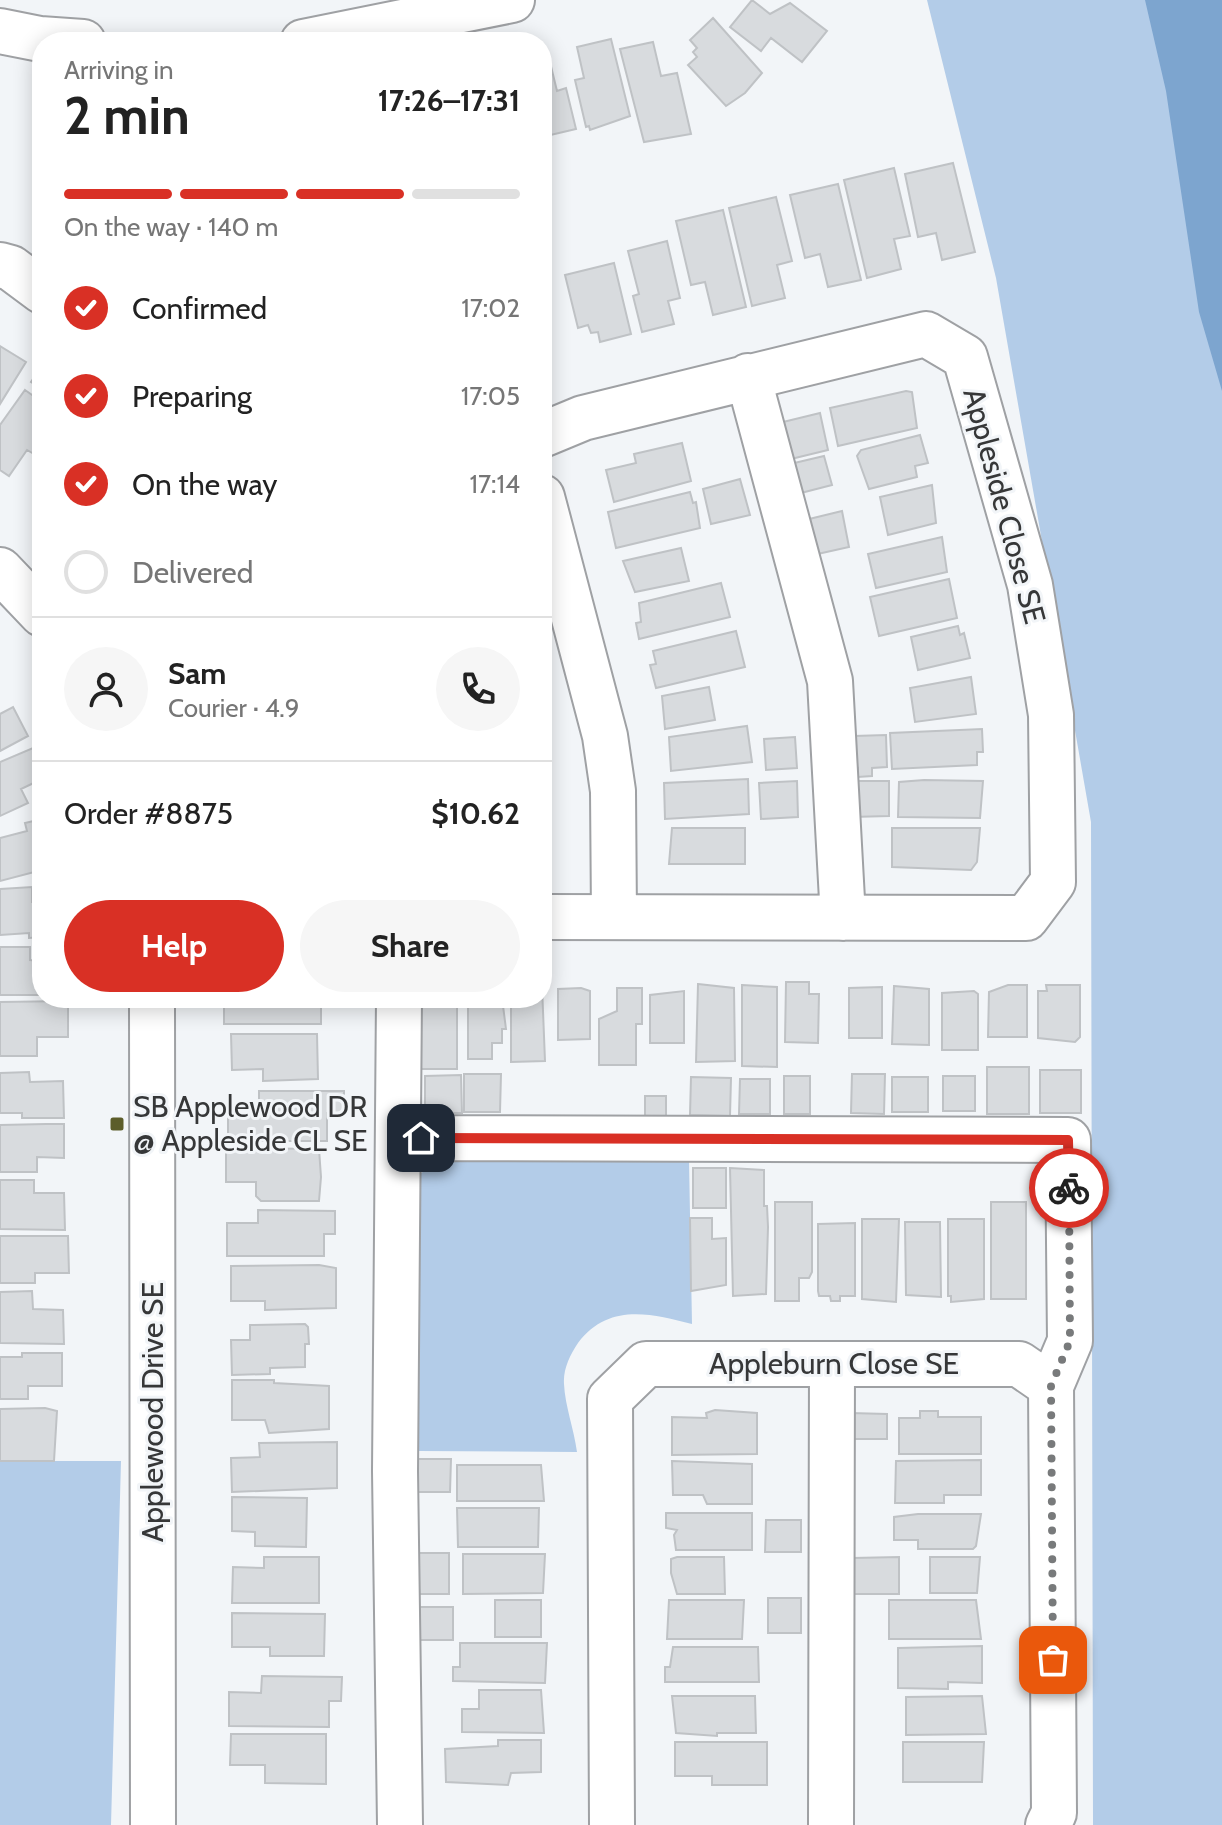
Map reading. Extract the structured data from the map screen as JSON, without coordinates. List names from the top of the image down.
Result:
{
  "streets": {
    "street": ["Appleside Close SE", "Appleburn Close SE", "Applewood Drive SE"]
  },
  "places": {
    "transit": ["SB Applewood DR @ Appleside CL SE"]
  },
  "page": {
    "heading": ["2 min", "Arriving in", "17:26–17:31"],
    "panel": [
      "Sam",
      "Courier · 4.9",
      "Order #8875",
      "$10.62"
    ],
    "bar": "On the way · 140 m",
    "list": [
      ["Confirmed", "17:02"],
      ["Preparing", "17:05"],
      ["On the way", "17:14"],
      "Delivered"
    ],
    "buttons": ["Help", "Share"]
  }
}
